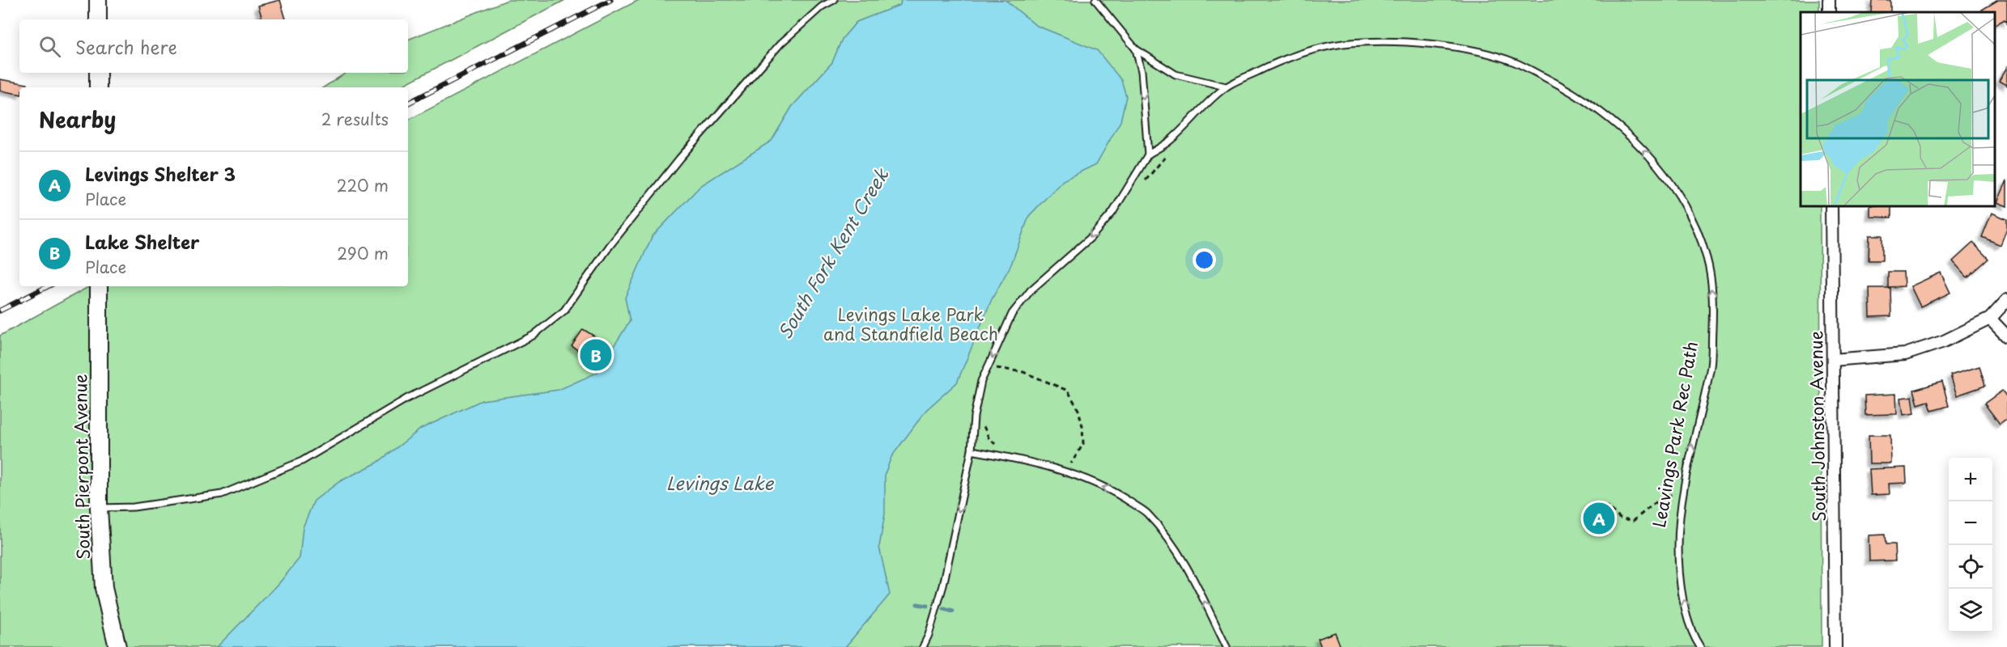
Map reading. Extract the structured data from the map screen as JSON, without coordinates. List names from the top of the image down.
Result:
{
  "streets": {
    "street": ["South Johnston Avenue", "South Pierpont Avenue"],
    "path": ["Leavings Park Rec Path"]
  },
  "water": ["South Fork Kent Creek", "Levings Lake"],
  "parks": ["Levings Lake Park and Standfield Beach"],
  "page": {
    "search": "Search here",
    "heading": ["Nearby", "2 results"],
    "list": [
      {
        "mark": "A",
        "name": "Levings Shelter 3",
        "note": "Place",
        "value": "220 m"
      },
      {
        "mark": "B",
        "name": "Lake Shelter",
        "note": "Place",
        "value": "290 m"
      }
    ],
    "pins": ["B", "A"],
    "map_buttons": ["+", "−"]
  }
}
